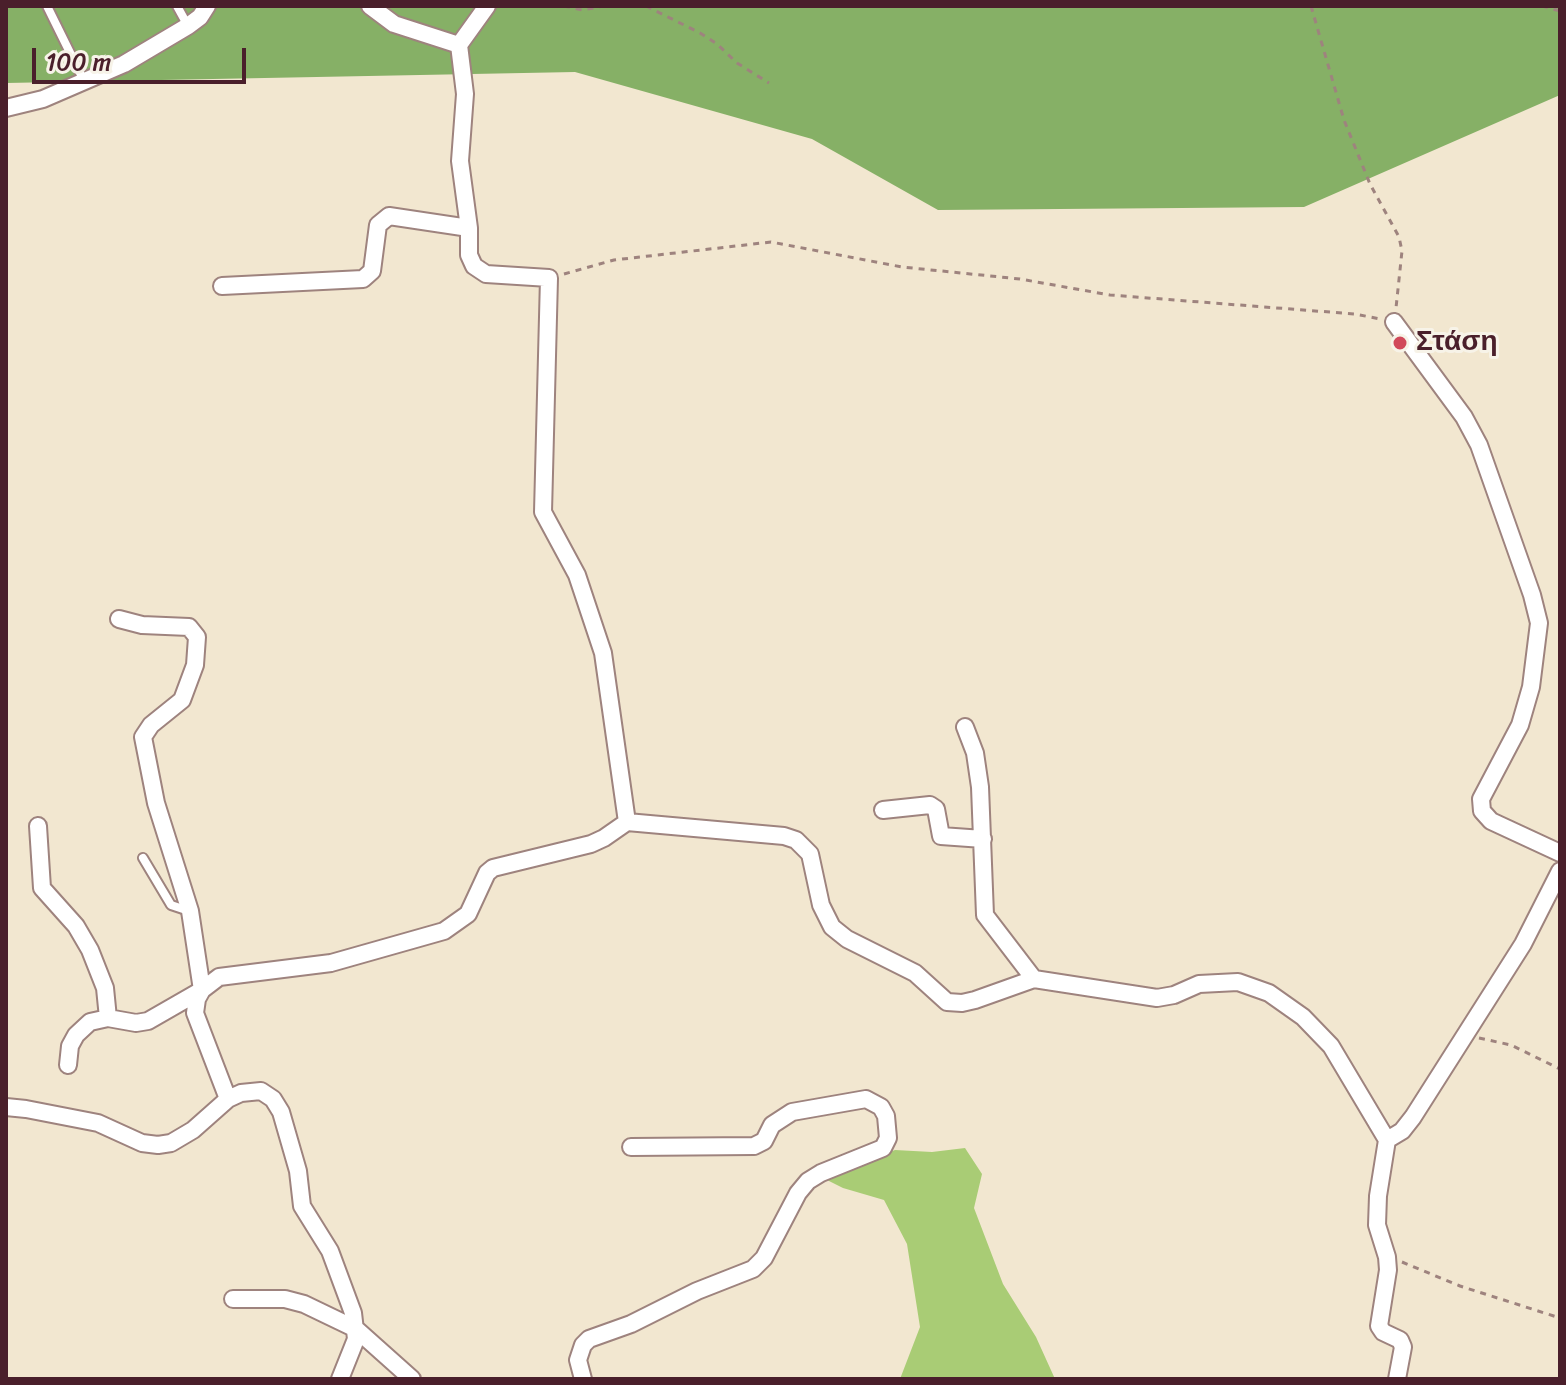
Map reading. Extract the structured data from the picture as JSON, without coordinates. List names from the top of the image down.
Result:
{
  "places": ["Στάση"],
  "scale_bar": "100 m"
}
